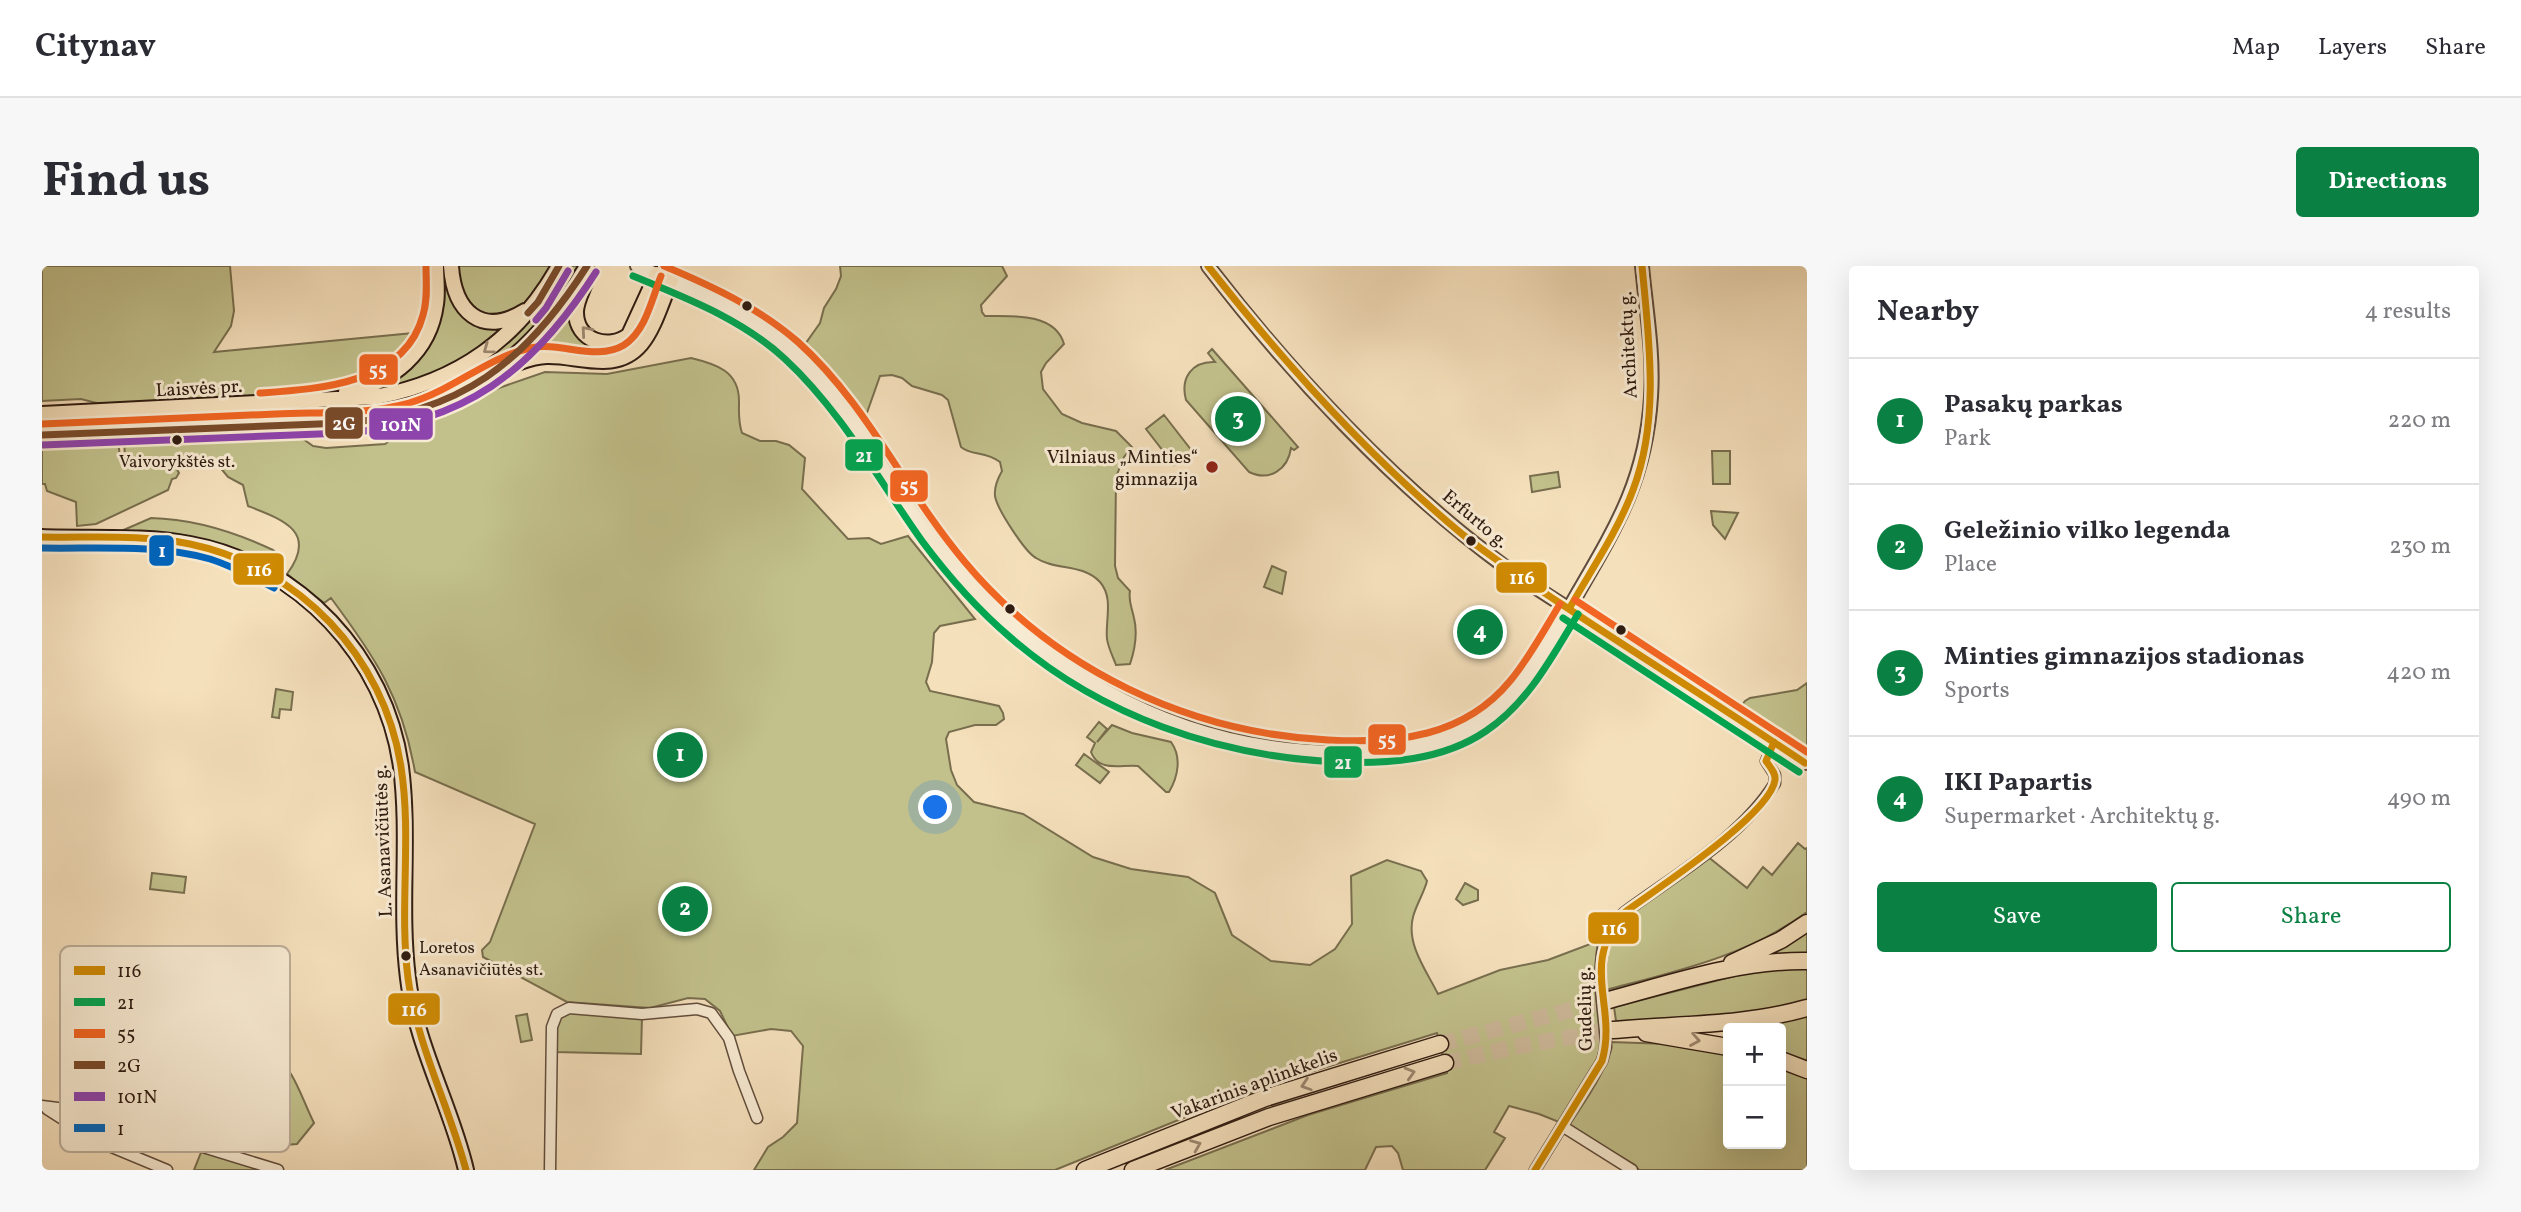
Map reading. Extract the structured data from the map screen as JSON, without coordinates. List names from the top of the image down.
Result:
{
  "streets": {
    "highway": ["Vakarinis aplinkkelis"],
    "main road": ["Laisvės pr.", "L. Asanavičiūtės g."],
    "street": ["Architektų g.", "Erfurto g.", "Gudelių g."]
  },
  "crossings": [
    ["Architektų g.", "Erfurto g."],
    ["Erfurto g.", "Gudelių g."]
  ],
  "places": ["Vaivorykštės st.", "Vilniaus „Minties“ gimnazija", "Loretos Asanavičiūtės st."],
  "lines": [
    "transit line 116",
    "transit line 55",
    "transit line 2G",
    "transit line 101N",
    "transit line 21",
    "transit line 1"
  ],
  "legend": [
    "116",
    "21",
    "55",
    "2G",
    "101N",
    "1"
  ],
  "page": {
    "header": "Citynav",
    "nav": ["Map", "Layers", "Share"],
    "buttons": [
      "Directions",
      ["Save", "Share"]
    ],
    "title": "Find us",
    "heading": ["Nearby", "4 results"],
    "list": [
      {
        "mark": "1",
        "name": "Pasakų parkas",
        "note": "Park",
        "value": "220 m"
      },
      {
        "mark": "2",
        "name": "Geležinio vilko legenda",
        "note": "Place",
        "value": "230 m"
      },
      {
        "mark": "3",
        "name": "Minties gimnazijos stadionas",
        "note": "Sports",
        "value": "420 m"
      },
      {
        "mark": "4",
        "name": "IKI Papartis",
        "note": "Supermarket · Architektų g.",
        "value": "490 m"
      }
    ],
    "pins": [
      "3",
      "4",
      "1",
      "2"
    ],
    "map_buttons": ["+", "−"]
  }
}
